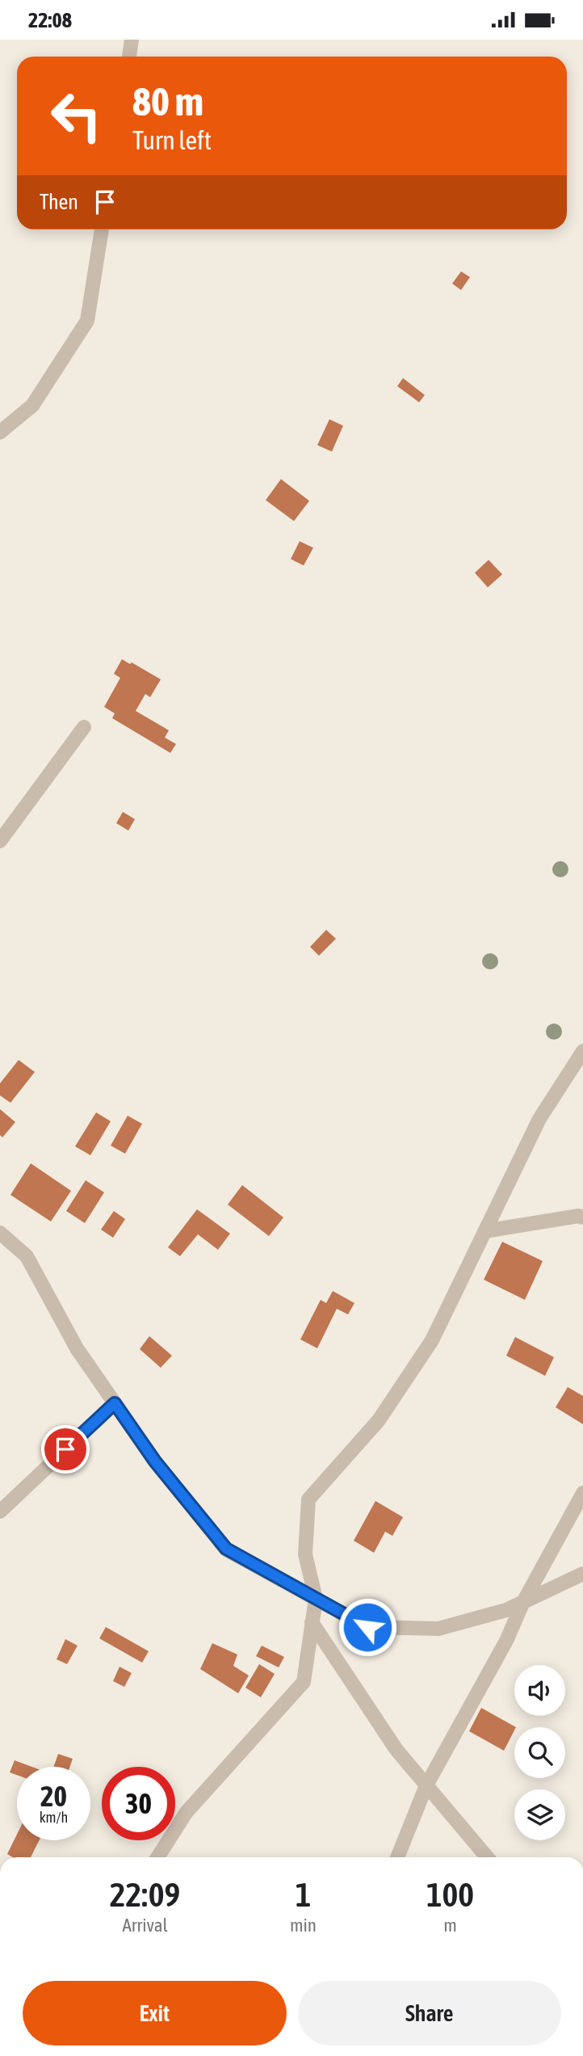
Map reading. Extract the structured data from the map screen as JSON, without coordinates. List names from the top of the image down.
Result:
{
  "page": {
    "status": "22:08",
    "turn": ["80 m", "Turn left"],
    "then": "Then",
    "speed": "20 km/h",
    "limit": "30",
    "eta": [
      "22:09",
      "Arrival",
      "1",
      "min",
      "100",
      "m"
    ],
    "buttons": ["Exit", "Share"]
  }
}
